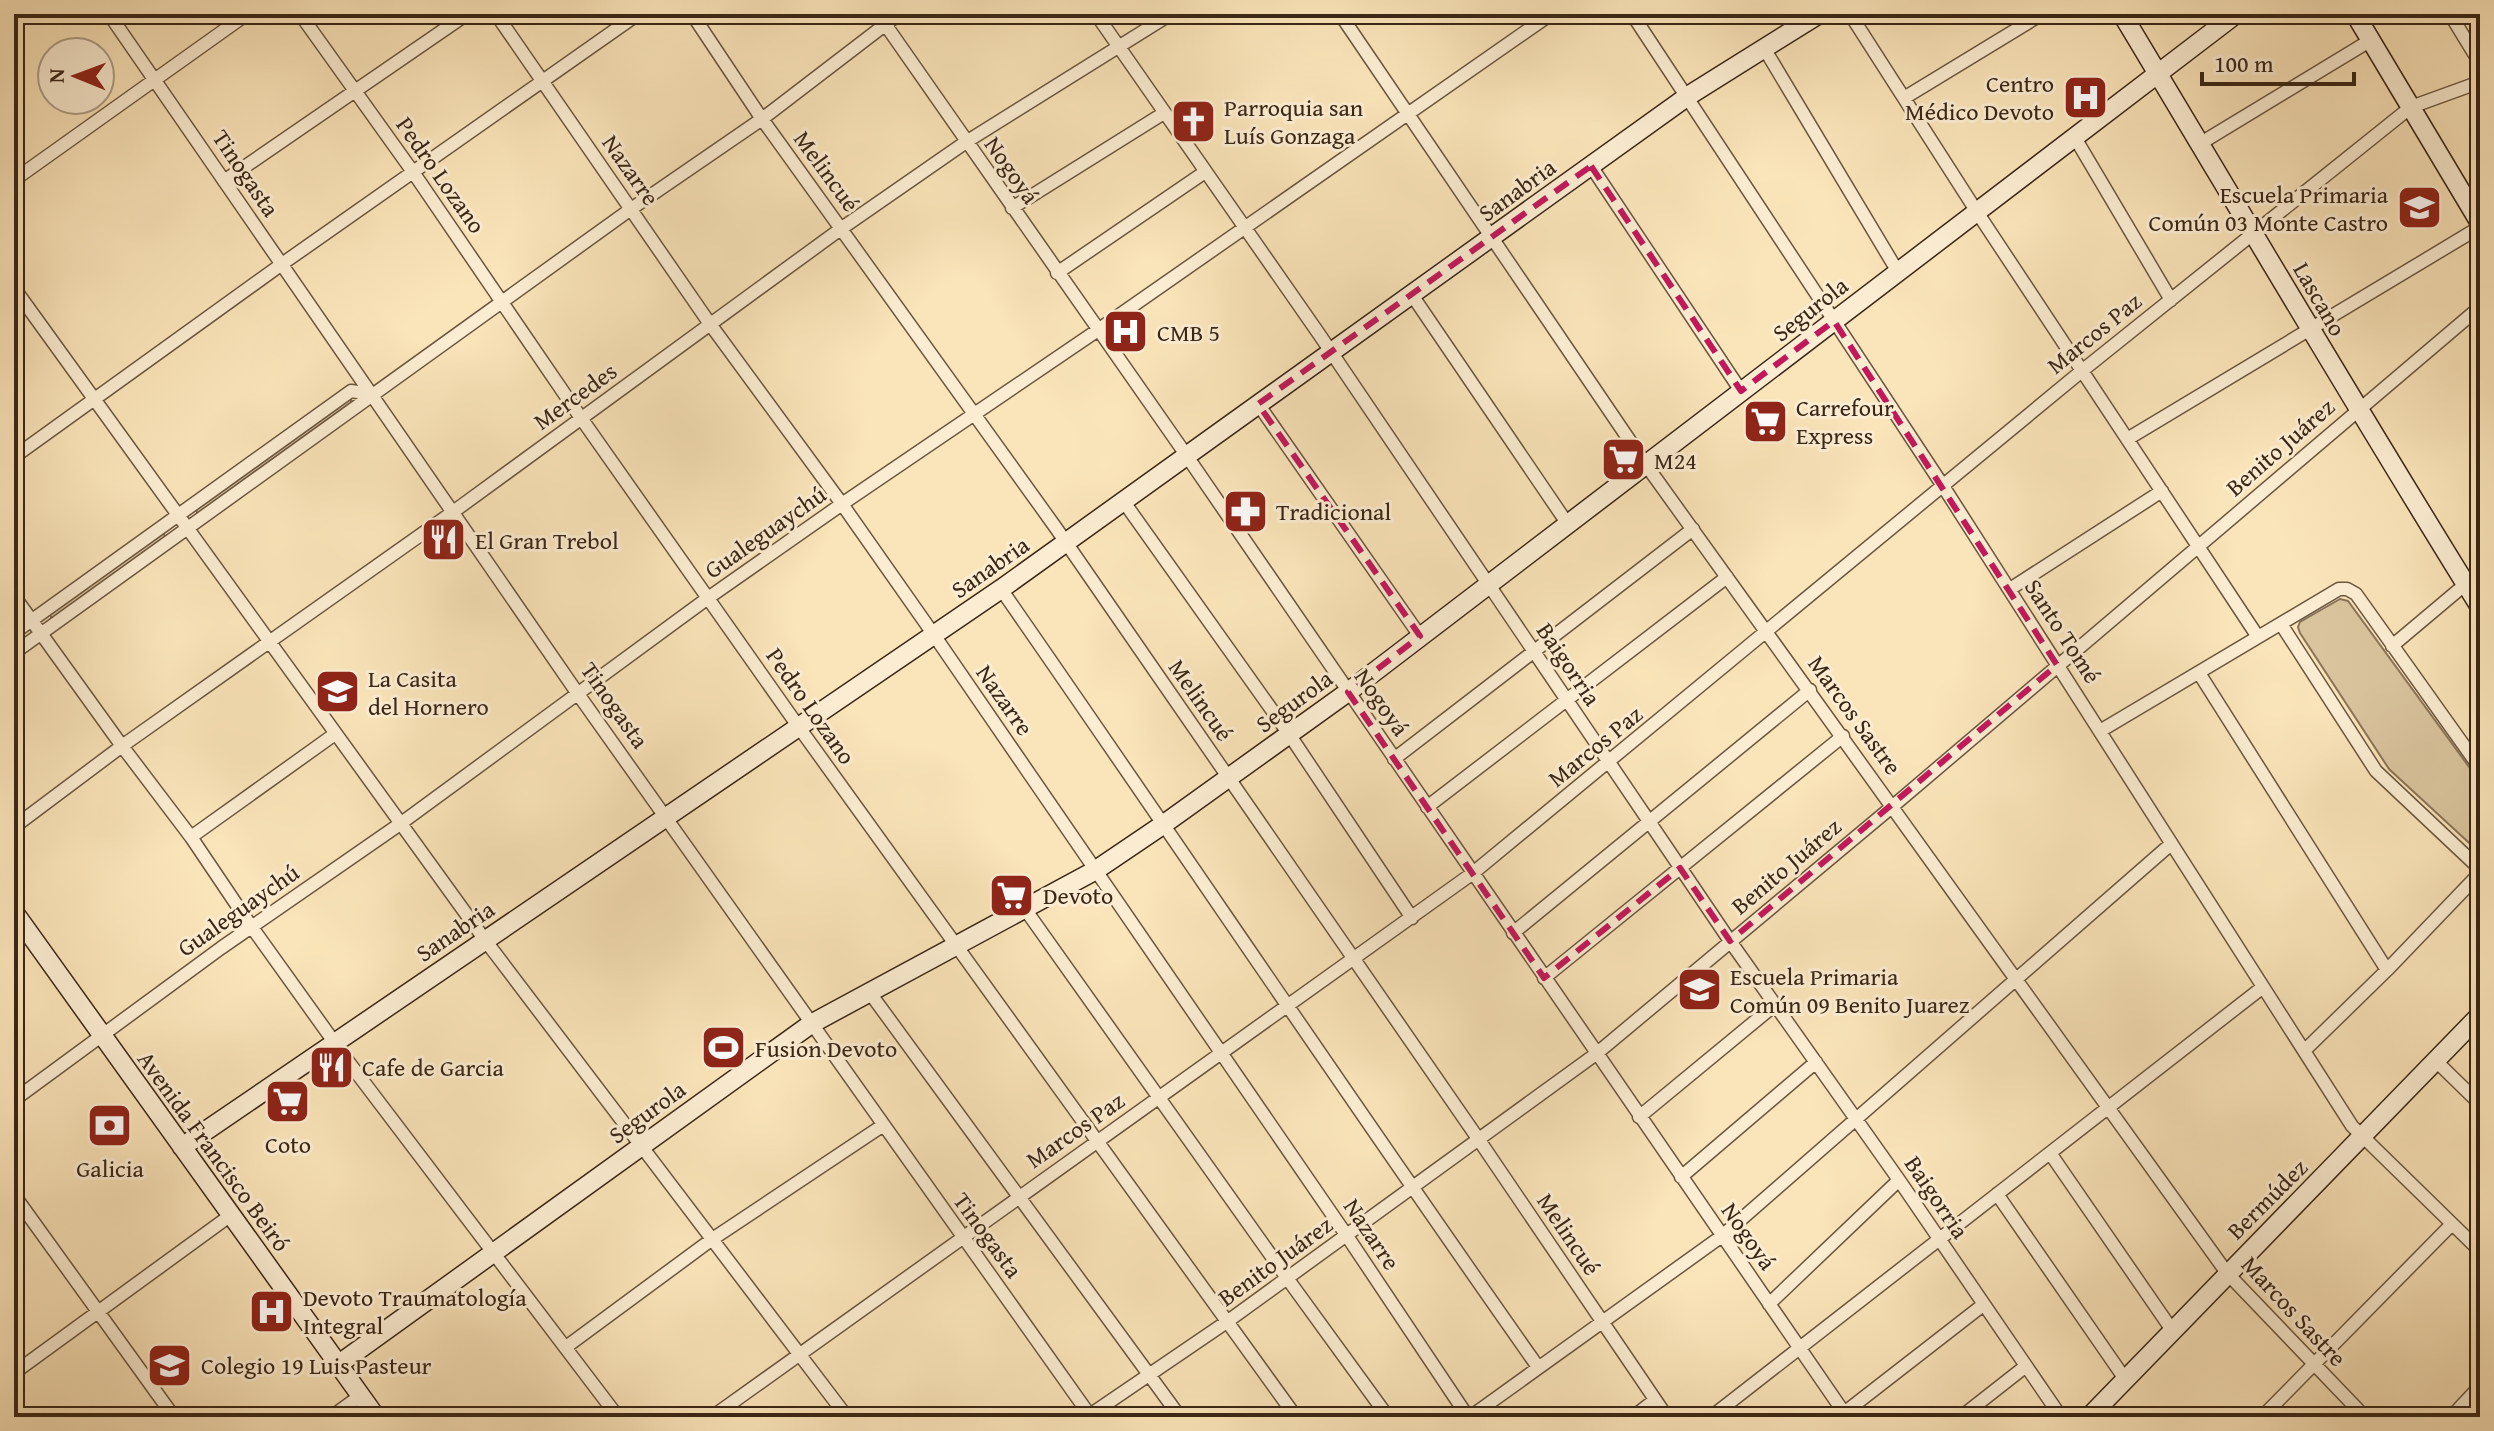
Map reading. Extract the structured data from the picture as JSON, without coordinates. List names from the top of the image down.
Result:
{
  "streets": {
    "street": [
      "Nazarre",
      "Nogoyá",
      "Melincué",
      "Tinogasta",
      "Pedro Lozano",
      "Sanabria",
      "Lascano",
      "Segurola",
      "Marcos Paz",
      "Mercedes",
      "Benito Juárez",
      "Gualeguaychú",
      "Santo Tomé",
      "Baigorria",
      "Marcos Sastre",
      "Avenida Francisco Beiró",
      "Bermúdez"
    ]
  },
  "crossings": [
    ["Nazarre", "Sanabria"],
    ["Nazarre", "Segurola"],
    ["Nazarre", "Marcos Paz"],
    ["Nazarre", "Mercedes"],
    ["Nazarre", "Benito Juárez"],
    ["Nazarre", "Gualeguaychú"],
    ["Nogoyá", "Sanabria"],
    ["Nogoyá", "Segurola"],
    ["Nogoyá", "Marcos Paz"],
    ["Nogoyá", "Mercedes"],
    ["Nogoyá", "Benito Juárez"],
    ["Nogoyá", "Gualeguaychú"],
    ["Melincué", "Sanabria"],
    ["Melincué", "Segurola"],
    ["Melincué", "Marcos Paz"],
    ["Melincué", "Mercedes"],
    ["Melincué", "Benito Juárez"],
    ["Melincué", "Gualeguaychú"],
    ["Tinogasta", "Sanabria"],
    ["Tinogasta", "Segurola"],
    ["Tinogasta", "Marcos Paz"],
    ["Tinogasta", "Mercedes"],
    ["Tinogasta", "Benito Juárez"],
    ["Tinogasta", "Gualeguaychú"],
    ["Pedro Lozano", "Sanabria"],
    ["Pedro Lozano", "Segurola"],
    ["Pedro Lozano", "Marcos Paz"],
    ["Pedro Lozano", "Mercedes"],
    ["Pedro Lozano", "Benito Juárez"],
    ["Pedro Lozano", "Gualeguaychú"],
    ["Sanabria", "Santo Tomé"],
    ["Sanabria", "Baigorria"],
    ["Sanabria", "Marcos Sastre"],
    ["Sanabria", "Avenida Francisco Beiró"],
    ["Lascano", "Segurola"],
    ["Lascano", "Marcos Paz"],
    ["Lascano", "Benito Juárez"],
    ["Segurola", "Santo Tomé"],
    ["Segurola", "Baigorria"],
    ["Segurola", "Marcos Sastre"],
    ["Segurola", "Avenida Francisco Beiró"],
    ["Marcos Paz", "Santo Tomé"],
    ["Marcos Paz", "Baigorria"],
    ["Marcos Paz", "Marcos Sastre"],
    ["Mercedes", "Baigorria"],
    ["Benito Juárez", "Santo Tomé"],
    ["Benito Juárez", "Baigorria"],
    ["Benito Juárez", "Marcos Sastre"],
    ["Gualeguaychú", "Baigorria"],
    ["Gualeguaychú", "Marcos Sastre"],
    ["Gualeguaychú", "Avenida Francisco Beiró"],
    ["Santo Tomé", "Bermúdez"],
    ["Marcos Sastre", "Bermúdez"]
  ],
  "places": {
    "hospital": ["Centro Médico Devoto", "CMB 5", "Devoto Traumatología Integral"],
    "church": ["Parroquia san Luís Gonzaga"],
    "school or university": [
      "Escuela Primaria Común 03 Monte Castro",
      "La Casita del Hornero",
      "Escuela Primaria Común 09 Benito Juarez",
      "Colegio 19 Luis Pasteur"
    ],
    "supermarket": [
      "Carrefour Express",
      "M24",
      "Devoto",
      "Coto"
    ],
    "pharmacy": ["Tradicional"],
    "restaurant": ["El Gran Trebol", "Cafe de Garcia"],
    "sports": ["Fusion Devoto"],
    "bank": ["Galicia"]
  },
  "scale_bar": "100 m",
  "north": "left"
}
